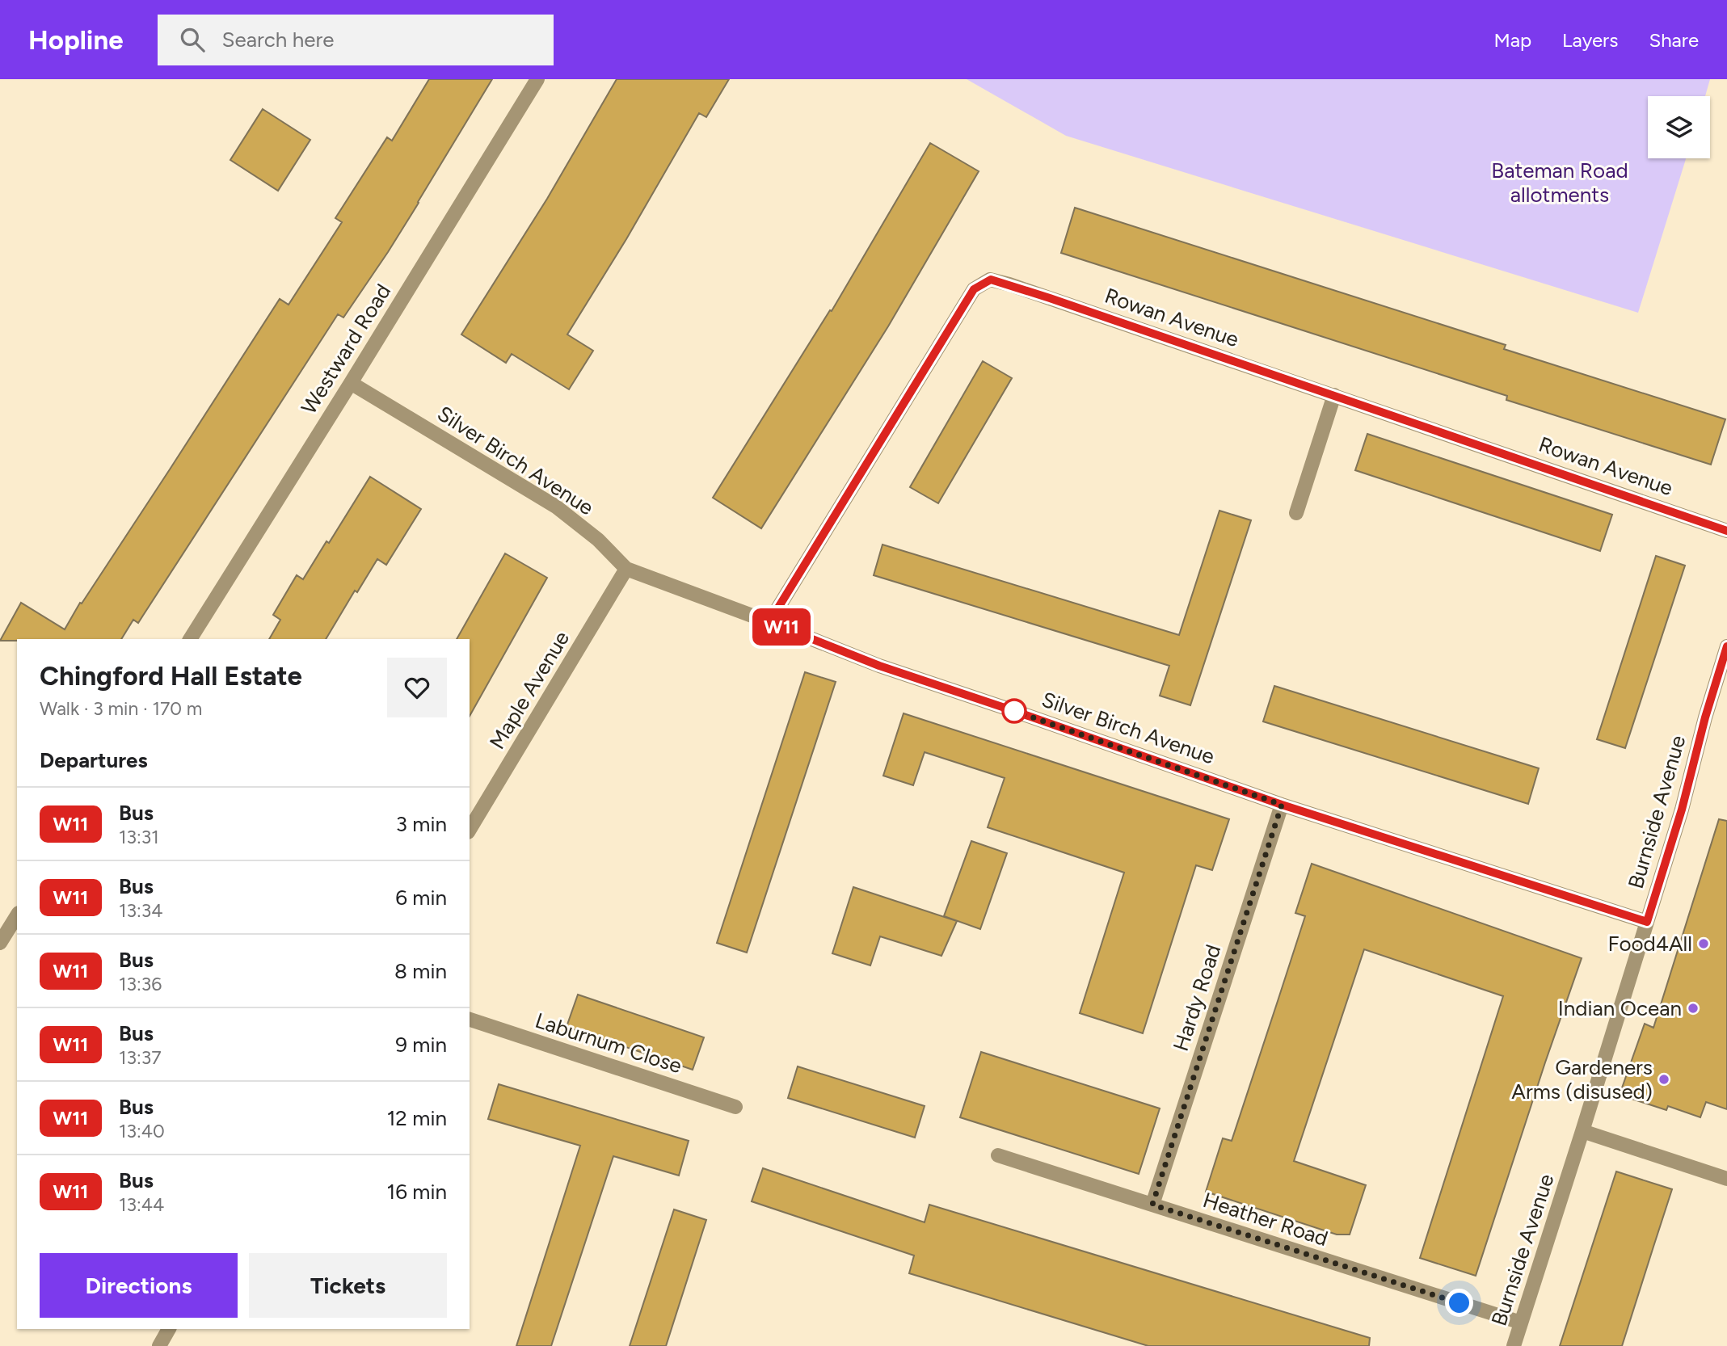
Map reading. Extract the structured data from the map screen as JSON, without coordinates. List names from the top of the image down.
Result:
{
  "streets": {
    "street": [
      "Rowan Avenue",
      "Westward Road",
      "Silver Birch Avenue",
      "Maple Avenue",
      "Burnside Avenue",
      "Hardy Road",
      "Laburnum Close",
      "Heather Road"
    ]
  },
  "crossings": [
    ["Rowan Avenue", "Silver Birch Avenue"],
    ["Westward Road", "Silver Birch Avenue"],
    ["Silver Birch Avenue", "Maple Avenue"],
    ["Silver Birch Avenue", "Burnside Avenue"],
    ["Silver Birch Avenue", "Hardy Road"],
    ["Burnside Avenue", "Heather Road"],
    ["Hardy Road", "Heather Road"]
  ],
  "parks": ["Bateman Road allotments"],
  "places": ["Food4All", "Indian Ocean", "Gardeners Arms (disused)"],
  "lines": ["bus line W11"],
  "page": {
    "header": "Hopline",
    "search": "Search here",
    "nav": ["Map", "Layers", "Share"],
    "on_map": "W11",
    "heading": [
      ["Chingford Hall Estate", "Walk · 3 min · 170 m"],
      "Departures"
    ],
    "list": [
      {
        "mark": "W11",
        "name": "Bus",
        "note": "13:31",
        "value": "3 min"
      },
      {
        "mark": "W11",
        "name": "Bus",
        "note": "13:34",
        "value": "6 min"
      },
      {
        "mark": "W11",
        "name": "Bus",
        "note": "13:36",
        "value": "8 min"
      },
      {
        "mark": "W11",
        "name": "Bus",
        "note": "13:37",
        "value": "9 min"
      },
      {
        "mark": "W11",
        "name": "Bus",
        "note": "13:40",
        "value": "12 min"
      },
      {
        "mark": "W11",
        "name": "Bus",
        "note": "13:44",
        "value": "16 min"
      }
    ],
    "buttons": ["Directions", "Tickets"]
  }
}
